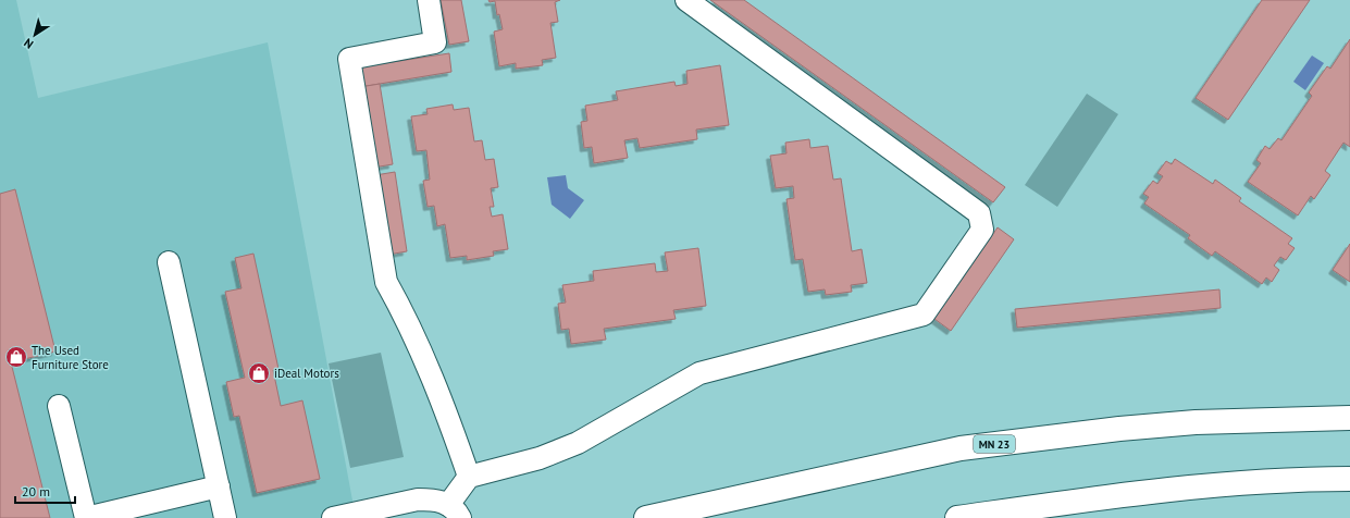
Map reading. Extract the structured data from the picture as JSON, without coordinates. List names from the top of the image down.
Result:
{
  "streets": {
    "highway": ["MN 23"]
  },
  "places": {
    "shop": ["The Used Furniture Store", "iDeal Motors"]
  },
  "scale_bar": "20 m",
  "north": "bottom left"
}
